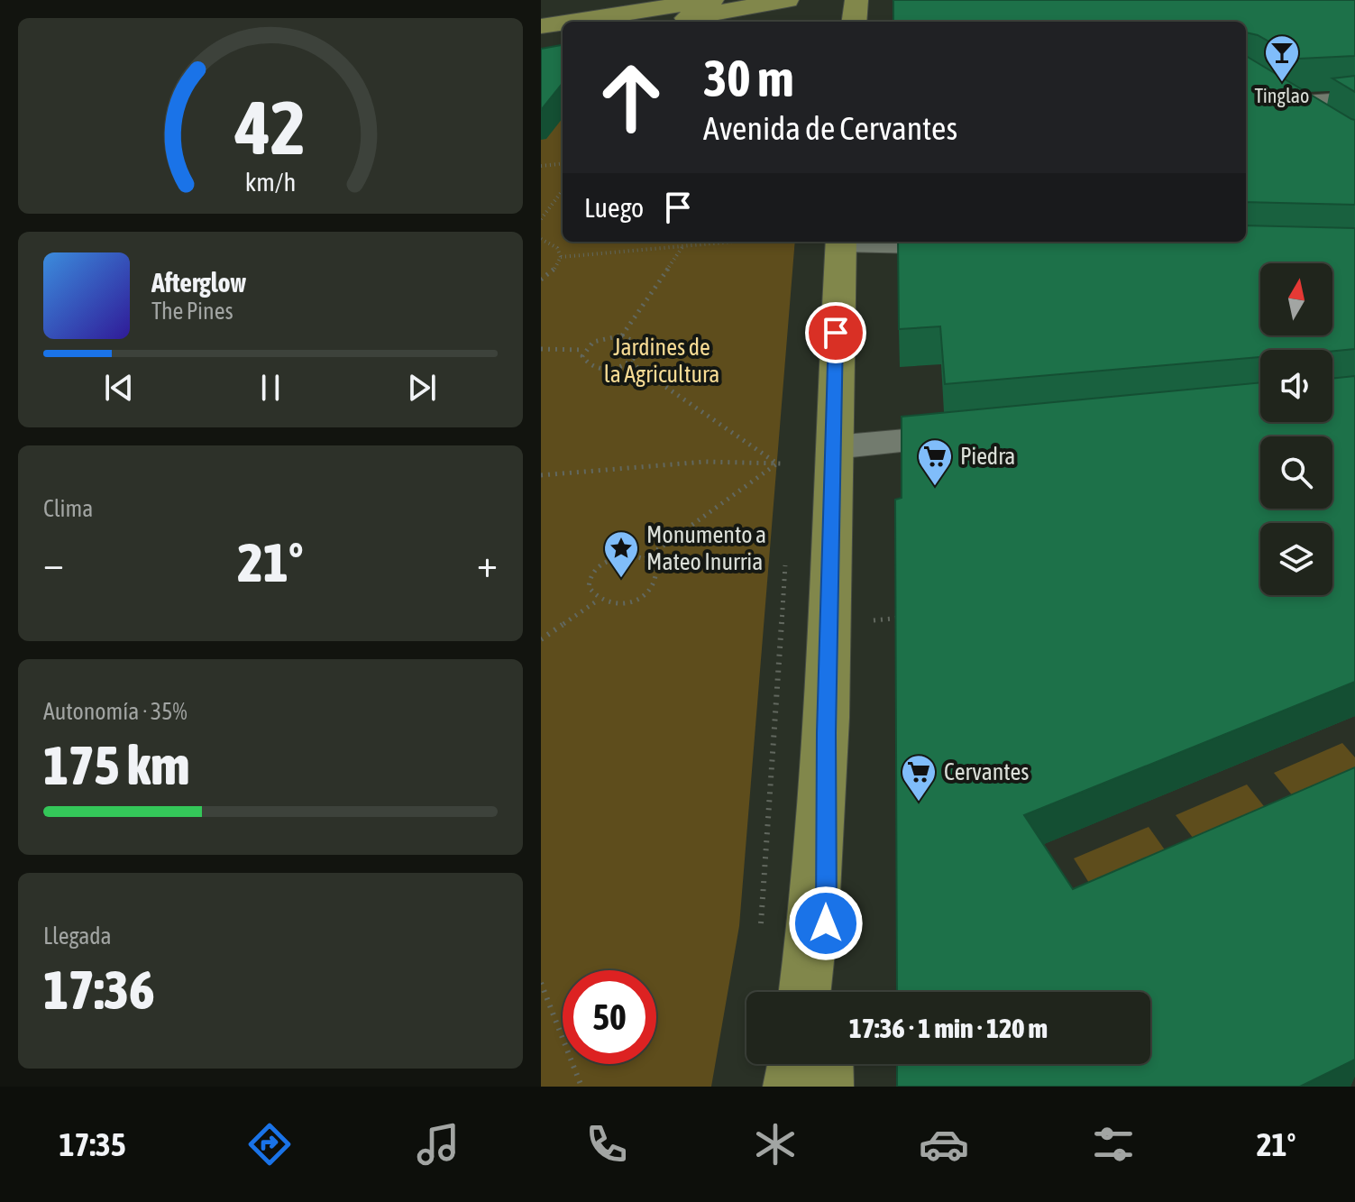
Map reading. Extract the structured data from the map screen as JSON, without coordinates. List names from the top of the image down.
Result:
{
  "parks": ["Jardines de la Agricultura"],
  "places": {
    "bar": ["Tinglao"],
    "supermarket": ["Piedra", "Cervantes"],
    "place": ["Monumento a Mateo Inurria"]
  },
  "north": "top",
  "page": {
    "turn": ["30 m", "Avenida de Cervantes"],
    "then": "Luego",
    "song": ["Afterglow", "The Pines"],
    "tile": [
      "Clima",
      ["Autonomía · 35%", "175 km"],
      ["Llegada", "17:36"]
    ],
    "heat": ["−", "21°", "+"],
    "limit": "50",
    "trip": "17:36 · 1 min · 120 m",
    "tabs": ["17:35", "21°"],
    "gauge": ["42", "km/h"]
  }
}
